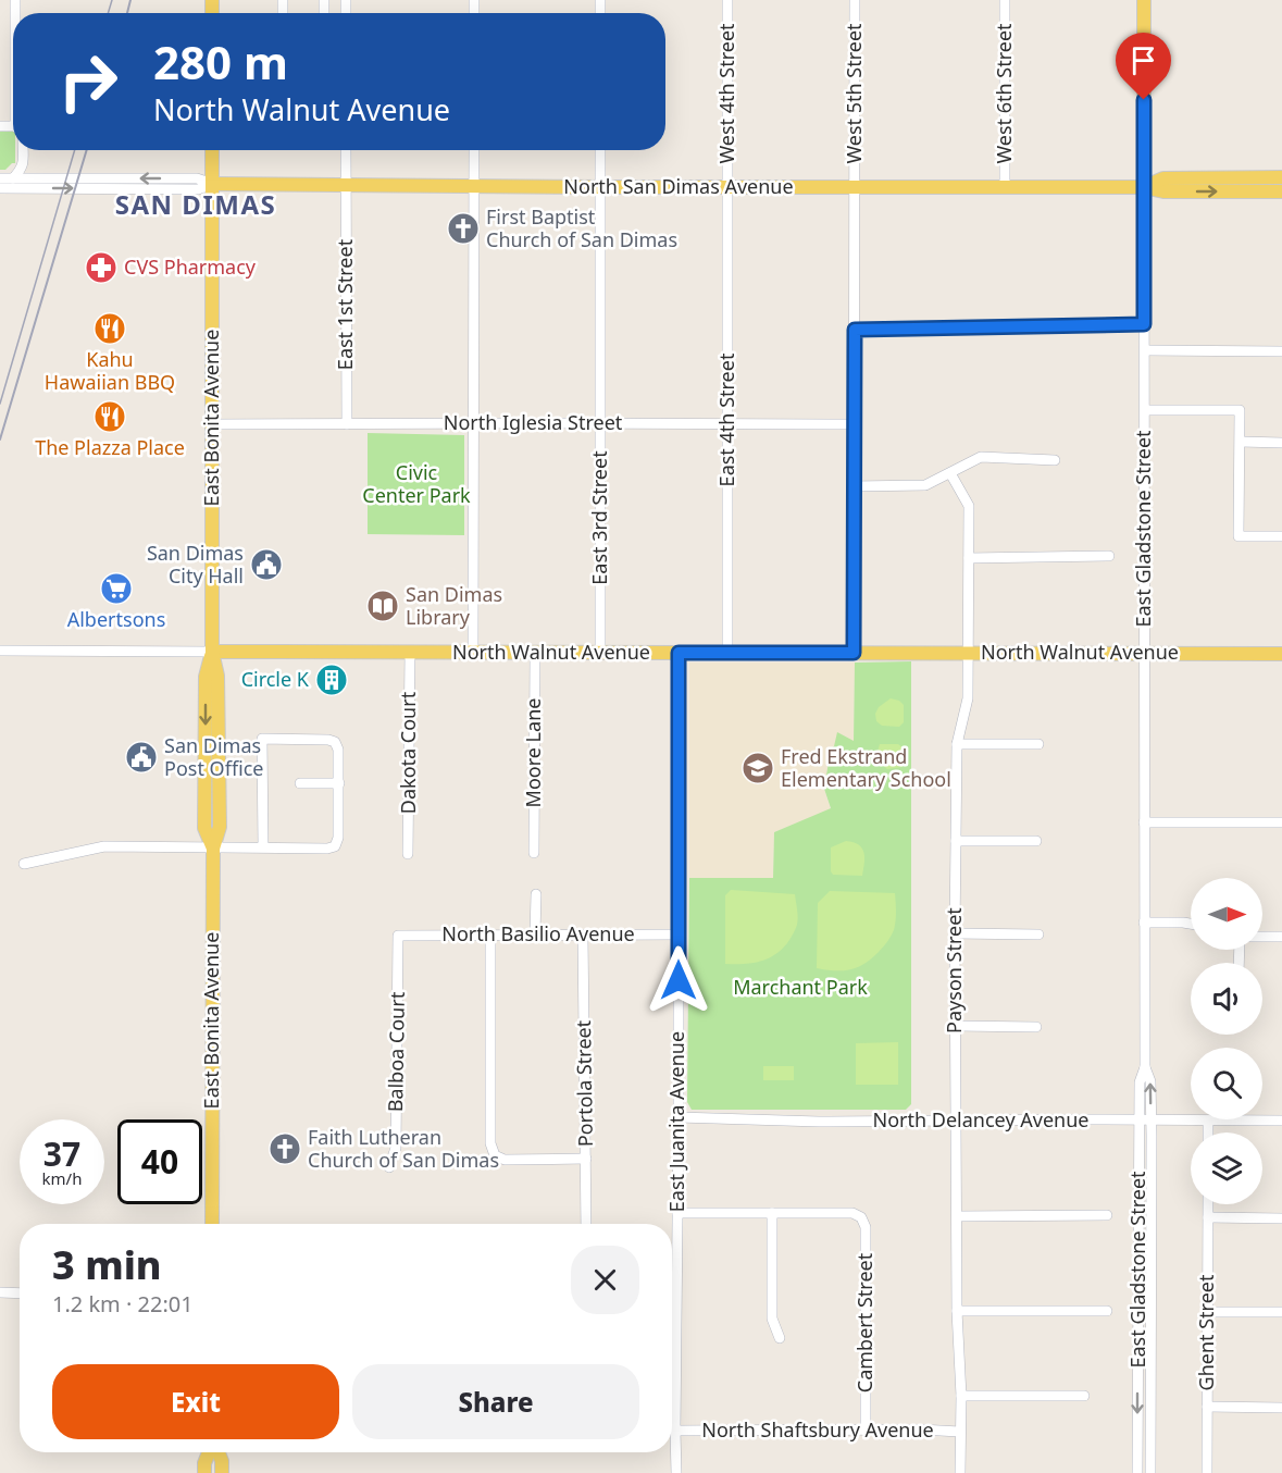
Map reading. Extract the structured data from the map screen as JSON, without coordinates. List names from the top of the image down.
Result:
{
  "streets": {
    "main road": ["North San Dimas Avenue", "East Bonita Avenue", "North Walnut Avenue"],
    "street": [
      "West 4th Street",
      "West 5th Street",
      "West 6th Street",
      "East 1st Street",
      "East 4th Street",
      "North Iglesia Street",
      "East 3rd Street",
      "East Gladstone Street",
      "Dakota Court",
      "Moore Lane",
      "North Basilio Avenue",
      "Payson Street",
      "Balboa Court",
      "Portola Street",
      "North Delancey Avenue",
      "East Juanita Avenue",
      "Cambert Street",
      "Ghent Street",
      "North Shaftsbury Avenue"
    ]
  },
  "crossings": [
    ["West 4th Street", "North San Dimas Avenue"],
    ["West 4th Street", "East 4th Street"],
    ["West 5th Street", "North San Dimas Avenue"],
    ["West 5th Street", "North Iglesia Street"],
    ["West 5th Street", "North Walnut Avenue"],
    ["West 6th Street", "North San Dimas Avenue"],
    ["North San Dimas Avenue", "East 1st Street"],
    ["North San Dimas Avenue", "East Bonita Avenue"],
    ["North San Dimas Avenue", "East 4th Street"],
    ["North San Dimas Avenue", "East 3rd Street"],
    ["North San Dimas Avenue", "East Gladstone Street"],
    ["East 1st Street", "North Iglesia Street"],
    ["East Bonita Avenue", "North Iglesia Street"],
    ["East Bonita Avenue", "North Walnut Avenue"],
    ["East 4th Street", "North Iglesia Street"],
    ["East 4th Street", "North Walnut Avenue"],
    ["North Iglesia Street", "East 3rd Street"],
    ["East 3rd Street", "North Walnut Avenue"],
    ["East Gladstone Street", "North Walnut Avenue"],
    ["East Gladstone Street", "North Delancey Avenue"],
    ["North Walnut Avenue", "Dakota Court"],
    ["North Walnut Avenue", "Moore Lane"],
    ["North Walnut Avenue", "Payson Street"],
    ["North Walnut Avenue", "East Juanita Avenue"],
    ["North Basilio Avenue", "Balboa Court"],
    ["North Basilio Avenue", "Portola Street"],
    ["North Basilio Avenue", "East Juanita Avenue"],
    ["Payson Street", "North Delancey Avenue"],
    ["Payson Street", "North Shaftsbury Avenue"],
    ["North Delancey Avenue", "East Juanita Avenue"],
    ["East Juanita Avenue", "North Shaftsbury Avenue"],
    ["Cambert Street", "North Shaftsbury Avenue"]
  ],
  "districts": ["SAN DIMAS"],
  "parks": ["Civic Center Park", "Marchant Park"],
  "places": {
    "church": ["First Baptist Church of San Dimas", "Faith Lutheran Church of San Dimas"],
    "pharmacy": ["CVS Pharmacy"],
    "restaurant": ["Kahu Hawaiian BBQ", "The Plazza Place"],
    "public building": ["San Dimas City Hall", "San Dimas Post Office"],
    "supermarket": ["Albertsons"],
    "library": ["San Dimas Library"],
    "building": ["Circle K"],
    "school or university": ["Fred Ekstrand Elementary School"]
  },
  "north": "right",
  "page": {
    "turn": ["280 m", "North Walnut Avenue"],
    "speed": "37 km/h",
    "limit": "40",
    "heading": ["3 min", "1.2 km · 22:01"],
    "buttons": ["Exit", "Share"]
  }
}
